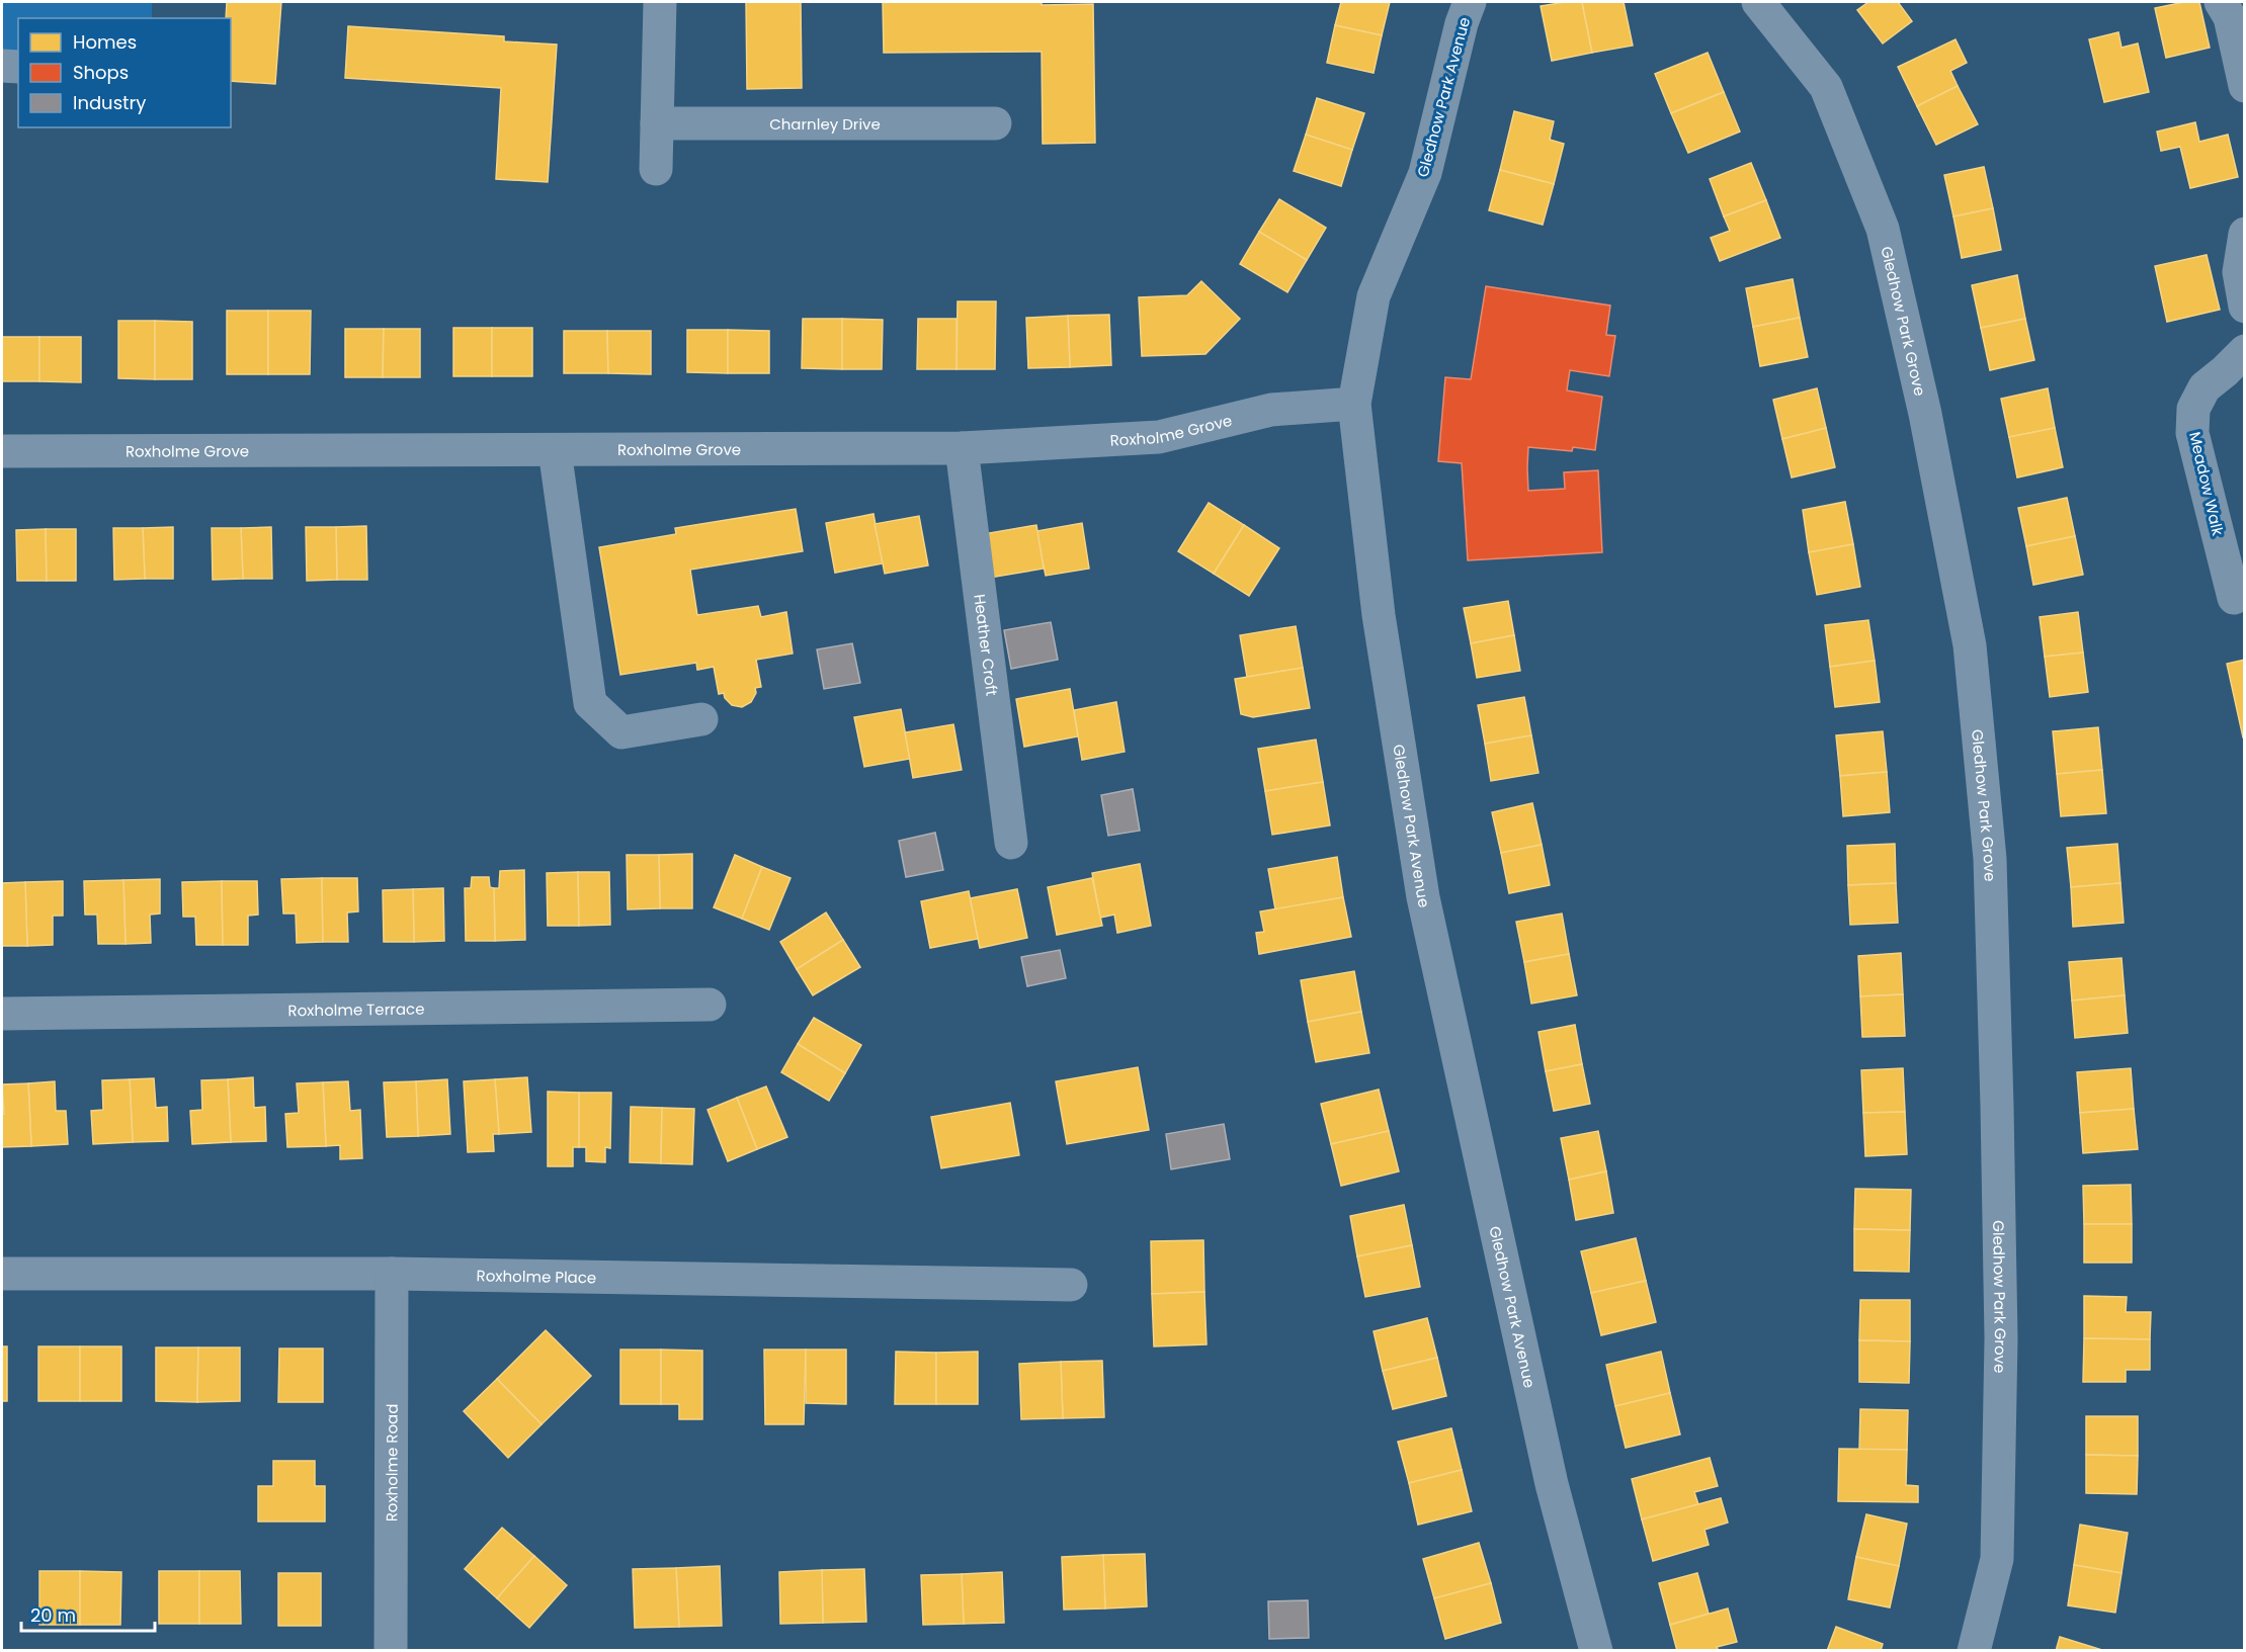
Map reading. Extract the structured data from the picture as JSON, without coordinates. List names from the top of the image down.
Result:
{
  "streets": {
    "street": [
      "Gledhow Park Avenue",
      "Charnley Drive",
      "Gledhow Park Grove",
      "Roxholme Grove",
      "Meadow Walk",
      "Heather Croft",
      "Roxholme Terrace",
      "Roxholme Place",
      "Roxholme Road"
    ]
  },
  "crossings": [
    ["Gledhow Park Avenue", "Roxholme Grove"],
    ["Roxholme Grove", "Heather Croft"],
    ["Roxholme Place", "Roxholme Road"]
  ],
  "legend": ["Homes", "Shops", "Industry"],
  "scale_bar": "20 m"
}
